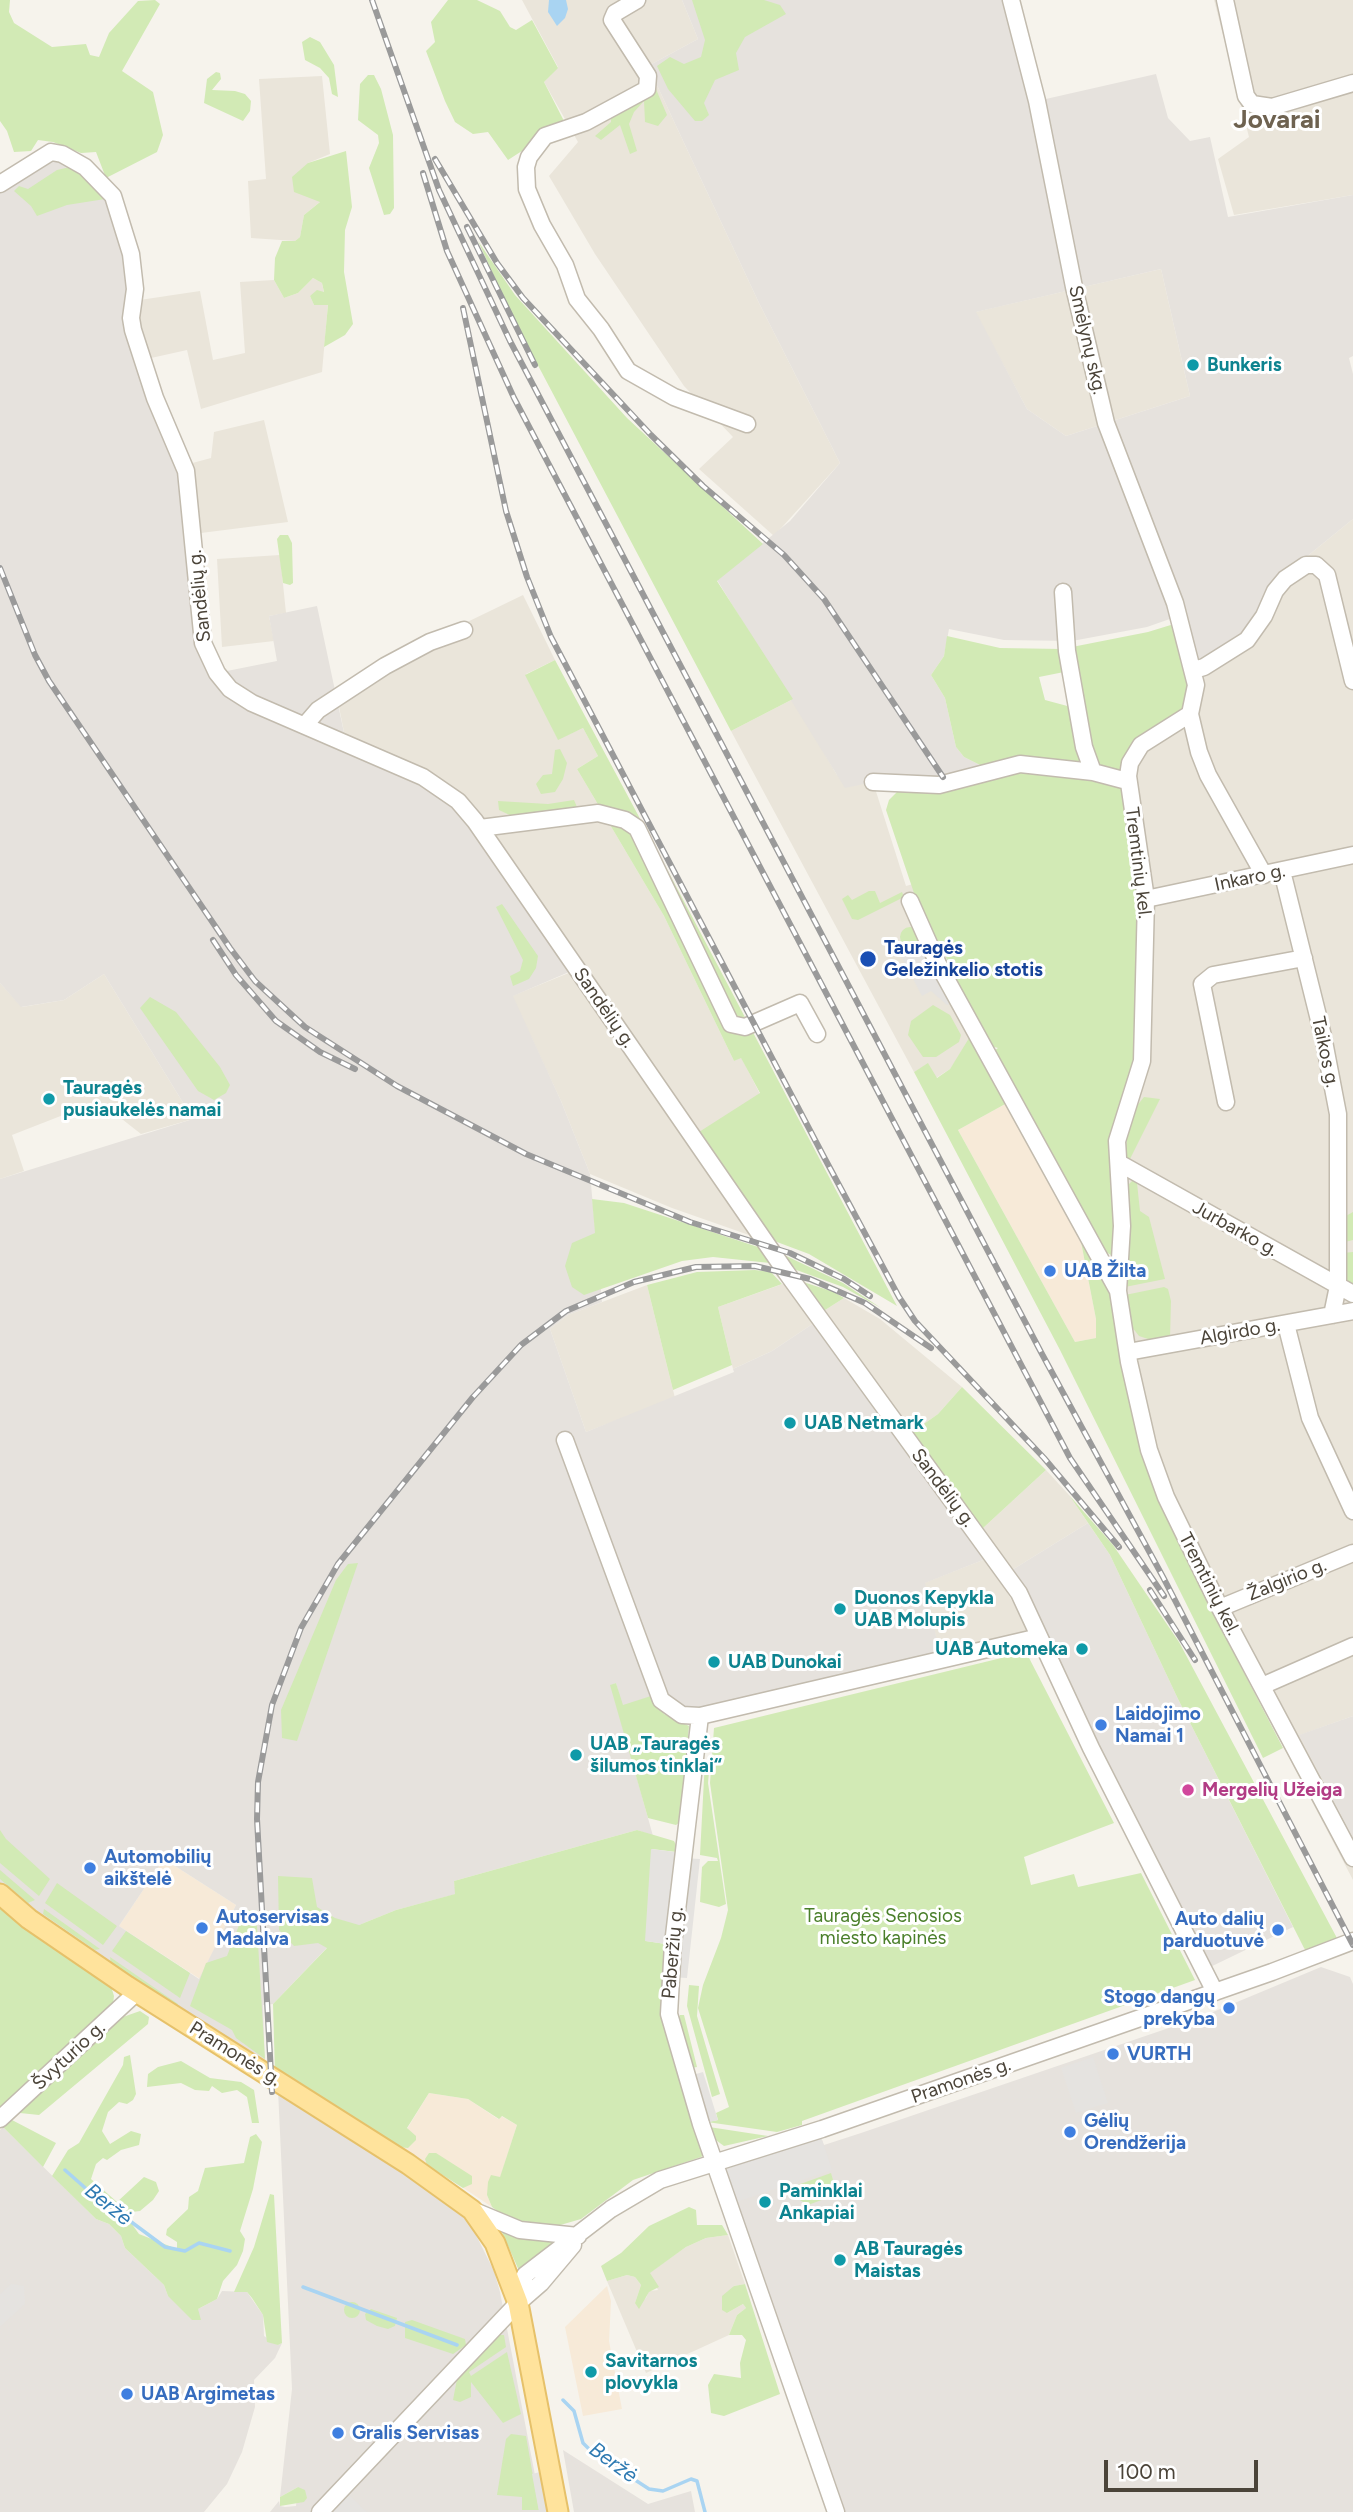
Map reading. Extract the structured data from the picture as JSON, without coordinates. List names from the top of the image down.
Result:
{
  "streets": {
    "main road": ["Pramonės g."],
    "street": [
      "Smėlynų skg.",
      "Sandėlių g.",
      "Tremtinių kel.",
      "Inkaro g.",
      "Taikos g.",
      "Jurbarko g.",
      "Algirdo g.",
      "Žalgirio g.",
      "Paberžių g.",
      "Švyturio g."
    ]
  },
  "crossings": [
    ["Sandėlių g.", "Pramonės g."],
    ["Tremtinių kel.", "Inkaro g."],
    ["Tremtinių kel.", "Jurbarko g."],
    ["Tremtinių kel.", "Algirdo g."],
    ["Tremtinių kel.", "Žalgirio g."],
    ["Inkaro g.", "Taikos g."],
    ["Taikos g.", "Jurbarko g."],
    ["Taikos g.", "Algirdo g."],
    ["Paberžių g.", "Pramonės g."],
    ["Pramonės g.", "Švyturio g."]
  ],
  "districts": ["Jovarai"],
  "water": ["Beržė"],
  "parks": ["Tauragės Senosios miesto kapinės"],
  "places": [
    "Bunkeris",
    "Tauragės Geležinkelio stotis",
    "Tauragės pusiaukelės namai",
    "UAB Žilta",
    "UAB Netmark",
    "Duonos Kepykla UAB Molupis",
    "UAB Automeka",
    "UAB Dunokai",
    "Laidojimo Namai 1",
    "UAB „Tauragės šilumos tinklai“",
    "Mergelių Užeiga",
    "Automobilių aikštelė",
    "Autoservisas Madalva",
    "Auto dalių parduotuvė",
    "Stogo dangų prekyba",
    "VURTH",
    "Gėlių Orendžerija",
    "Paminklai Ankapiai",
    "AB Tauragės Maistas",
    "Savitarnos plovykla",
    "UAB Argimetas",
    "Gralis Servisas"
  ],
  "scale_bar": "100 m"
}
